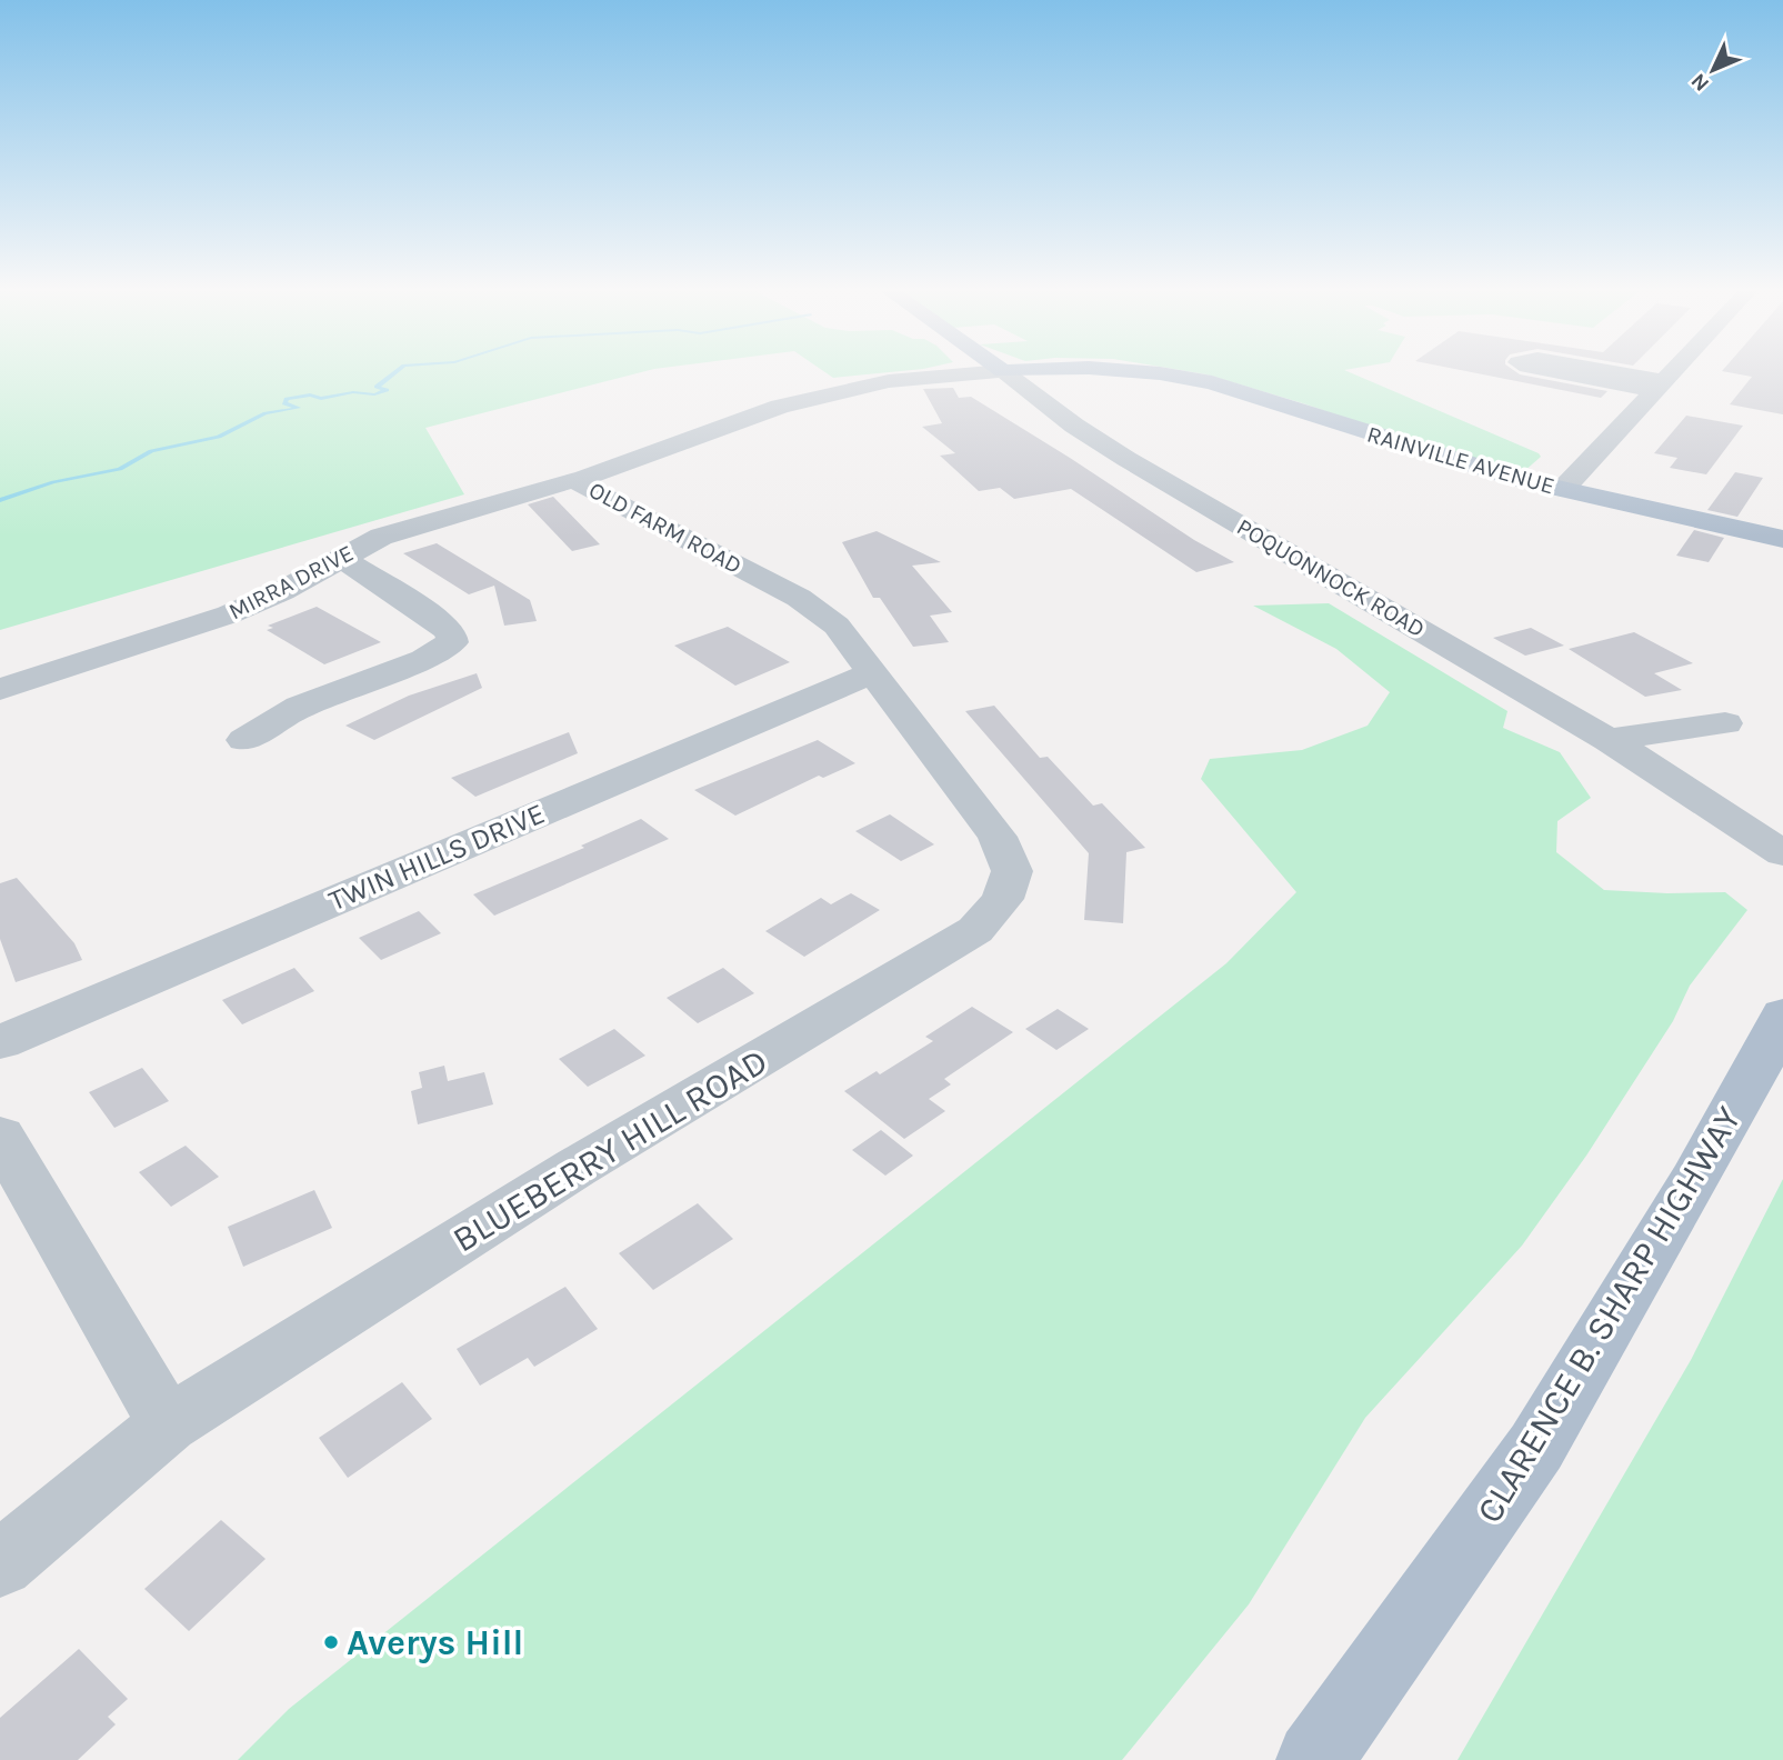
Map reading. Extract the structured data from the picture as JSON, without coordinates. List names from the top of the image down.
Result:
{
  "streets": {
    "main road": ["RAINVILLE AVENUE", "CLARENCE B. SHARP HIGHWAY"],
    "street": [
      "OLD FARM ROAD",
      "POQUONNOCK ROAD",
      "MIRRA DRIVE",
      "TWIN HILLS DRIVE",
      "BLUEBERRY HILL ROAD"
    ]
  },
  "crossings": [
    ["OLD FARM ROAD", "MIRRA DRIVE"],
    ["OLD FARM ROAD", "TWIN HILLS DRIVE"],
    ["OLD FARM ROAD", "BLUEBERRY HILL ROAD"],
    ["TWIN HILLS DRIVE", "BLUEBERRY HILL ROAD"]
  ],
  "places": ["Averys Hill"],
  "north": "bottom left"
}
